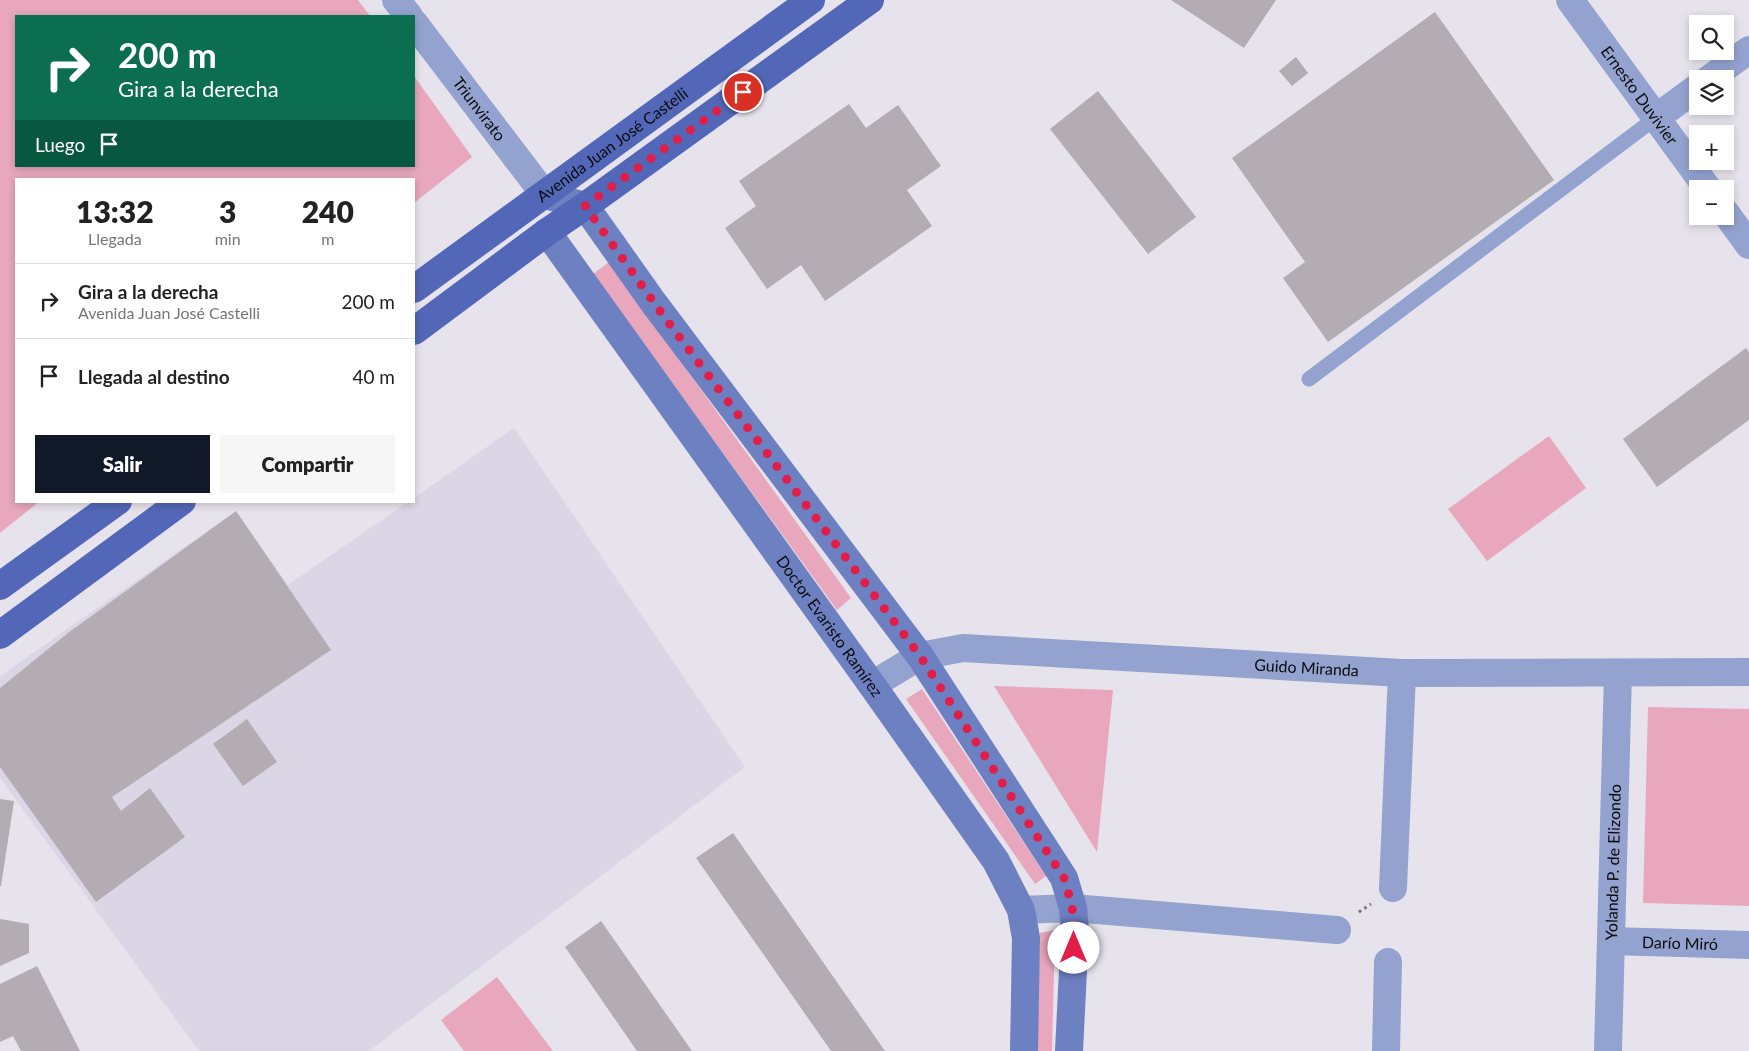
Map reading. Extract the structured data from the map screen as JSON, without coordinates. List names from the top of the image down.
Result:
{
  "streets": {
    "main road": ["Avenida Juan José Castelli", "Doctor Evaristo Ramírez"],
    "street": [
      "Ernesto Duvivier",
      "Triunvirato",
      "Guido Miranda",
      "Yolanda P. de Elizondo",
      "Darío Miró"
    ]
  },
  "crossings": [
    ["Triunvirato", "Avenida Juan José Castelli"],
    ["Avenida Juan José Castelli", "Doctor Evaristo Ramírez"],
    ["Doctor Evaristo Ramírez", "Guido Miranda"],
    ["Guido Miranda", "Yolanda P. de Elizondo"],
    ["Yolanda P. de Elizondo", "Darío Miró"]
  ],
  "page": {
    "map_buttons": ["+", "−"],
    "turn": ["200 m", "Gira a la derecha"],
    "then": "Luego",
    "eta": [
      "13:32",
      "Llegada",
      "3",
      "min",
      "240",
      "m"
    ],
    "list": [
      {
        "name": "Gira a la derecha",
        "note": "Avenida Juan José Castelli",
        "value": "200 m"
      },
      {
        "name": "Llegada al destino",
        "value": "40 m"
      }
    ],
    "buttons": ["Salir", "Compartir"]
  }
}
